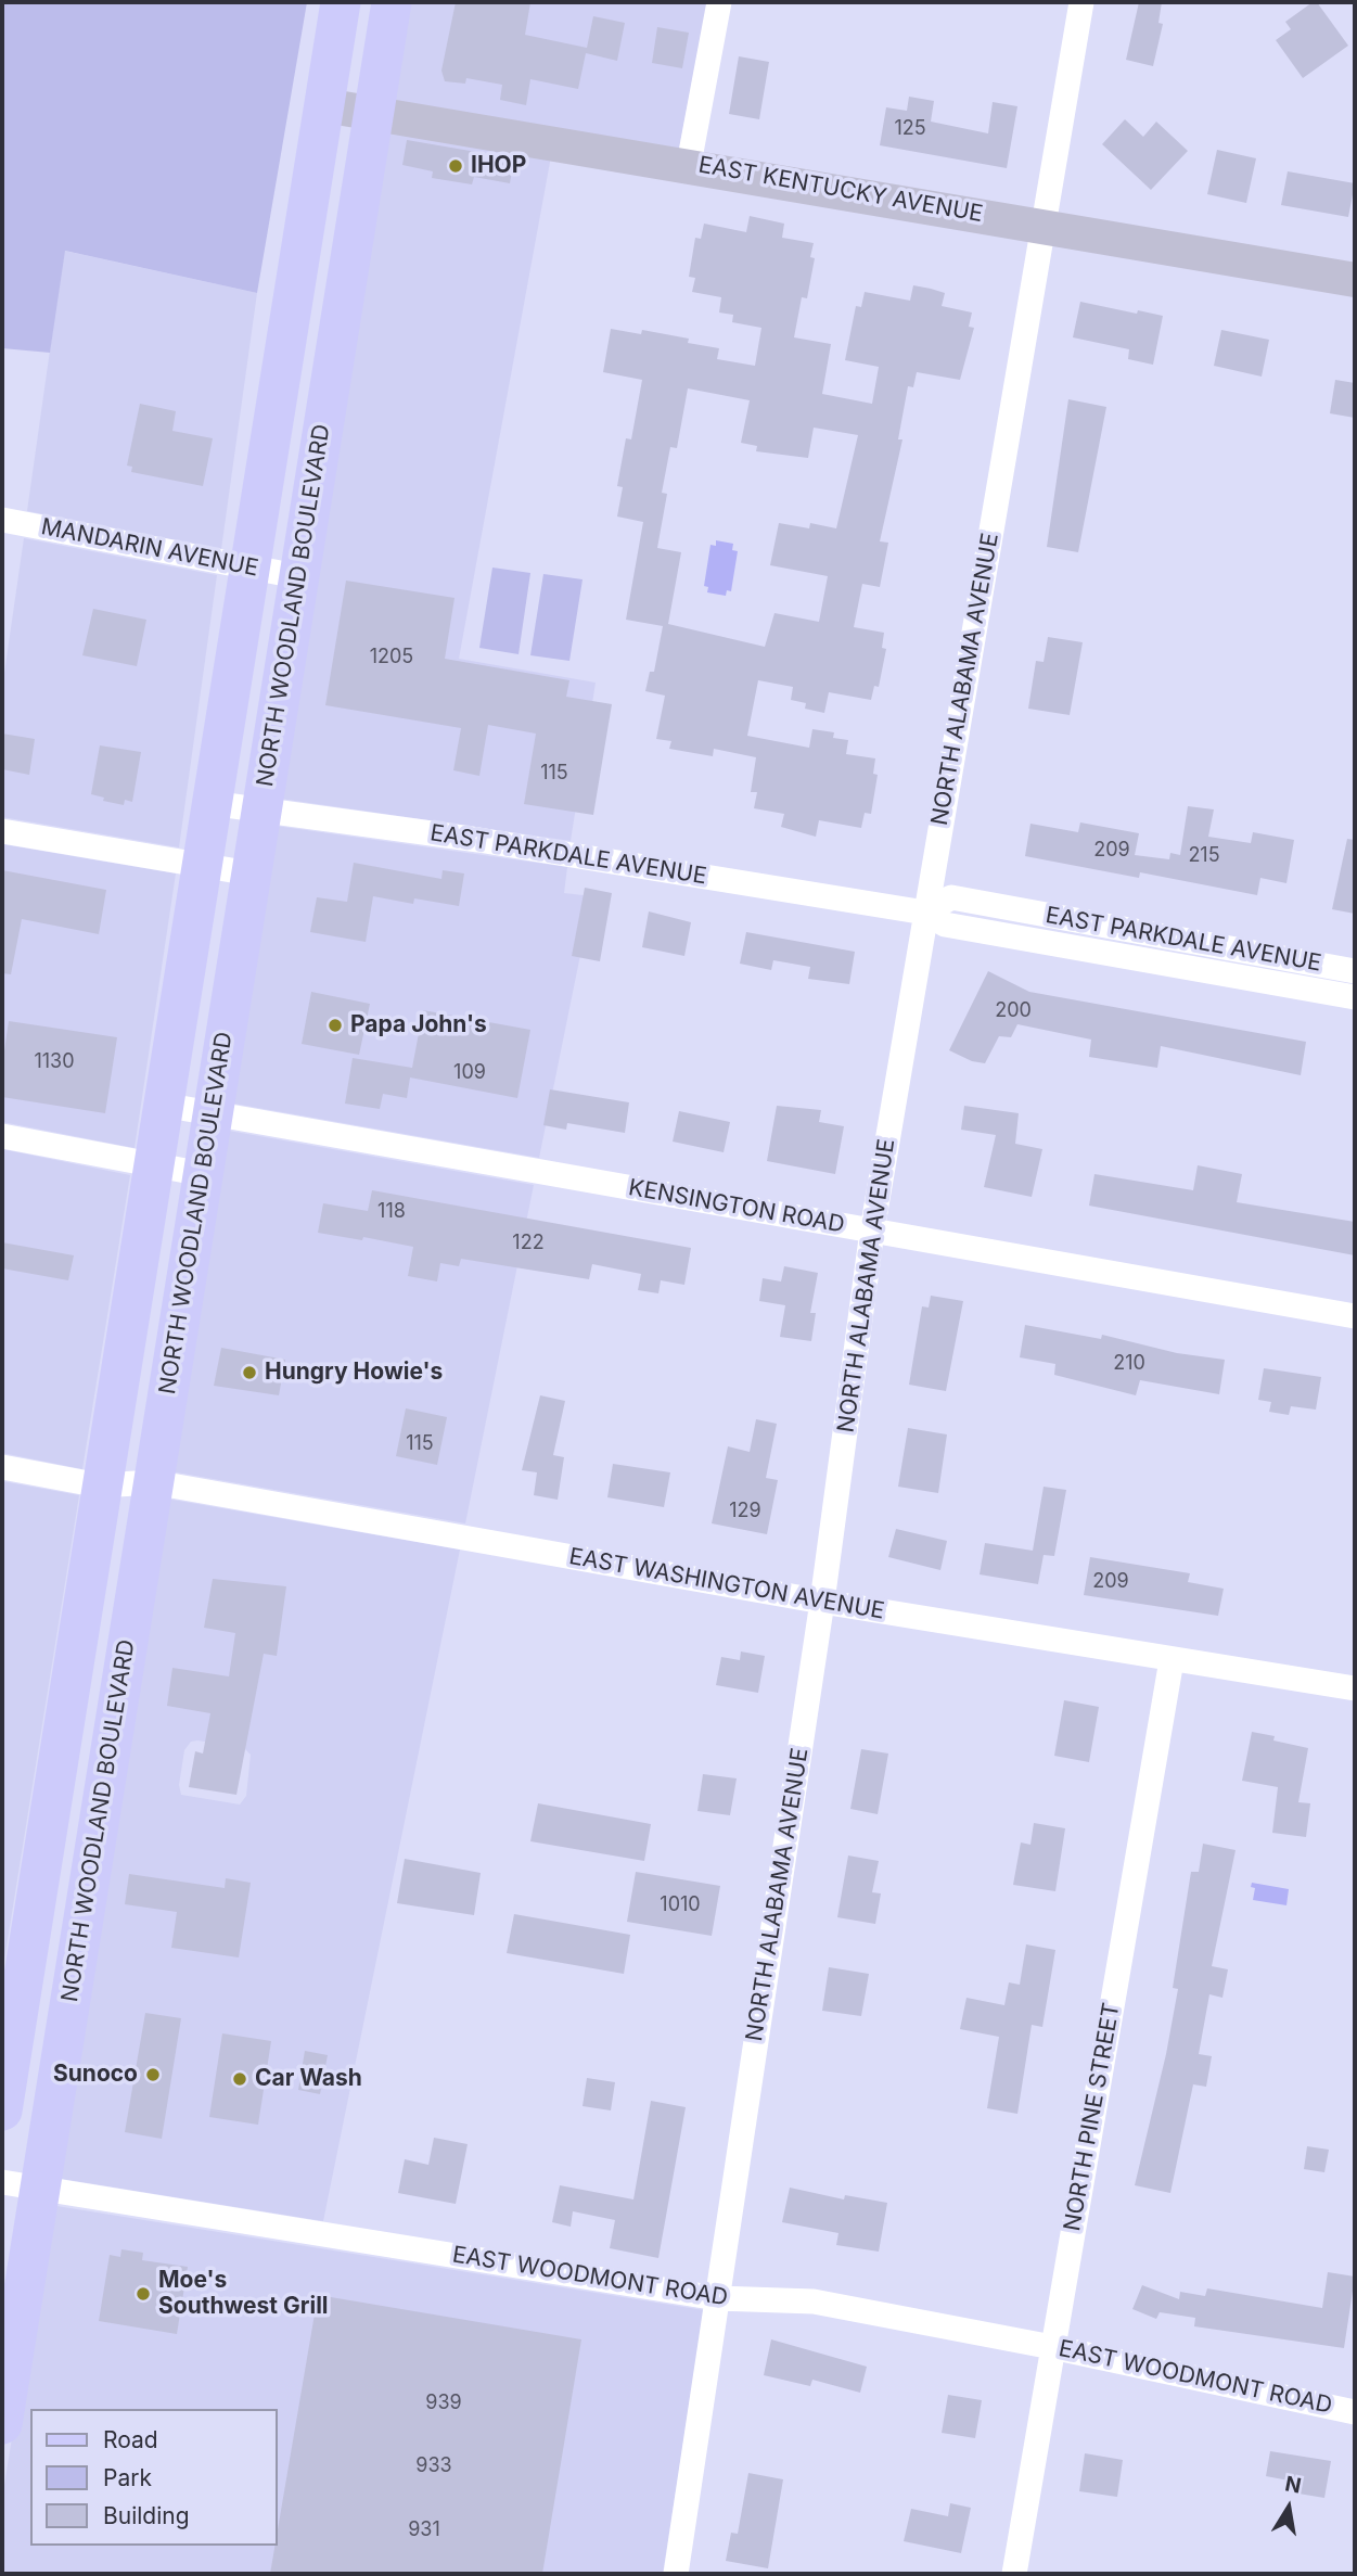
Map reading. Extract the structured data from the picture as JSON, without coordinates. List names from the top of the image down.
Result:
{
  "streets": {
    "main road": ["NORTH WOODLAND BOULEVARD"],
    "street": [
      "EAST KENTUCKY AVENUE",
      "MANDARIN AVENUE",
      "NORTH ALABAMA AVENUE",
      "EAST PARKDALE AVENUE",
      "KENSINGTON ROAD",
      "EAST WASHINGTON AVENUE",
      "NORTH PINE STREET",
      "EAST WOODMONT ROAD"
    ]
  },
  "crossings": [
    ["EAST KENTUCKY AVENUE", "NORTH WOODLAND BOULEVARD"],
    ["EAST KENTUCKY AVENUE", "NORTH ALABAMA AVENUE"],
    ["MANDARIN AVENUE", "NORTH WOODLAND BOULEVARD"],
    ["NORTH WOODLAND BOULEVARD", "EAST PARKDALE AVENUE"],
    ["NORTH WOODLAND BOULEVARD", "KENSINGTON ROAD"],
    ["NORTH WOODLAND BOULEVARD", "EAST WASHINGTON AVENUE"],
    ["NORTH WOODLAND BOULEVARD", "EAST WOODMONT ROAD"],
    ["NORTH ALABAMA AVENUE", "EAST PARKDALE AVENUE"],
    ["NORTH ALABAMA AVENUE", "KENSINGTON ROAD"],
    ["NORTH ALABAMA AVENUE", "EAST WASHINGTON AVENUE"],
    ["NORTH ALABAMA AVENUE", "EAST WOODMONT ROAD"],
    ["EAST WASHINGTON AVENUE", "NORTH PINE STREET"],
    ["NORTH PINE STREET", "EAST WOODMONT ROAD"]
  ],
  "places": [
    "IHOP",
    "Papa John's",
    "Hungry Howie's",
    "Sunoco",
    "Car Wash",
    "Moe's Southwest Grill"
  ],
  "house_numbers": [
    "125",
    "1205",
    "115",
    "209",
    "215",
    "200",
    "1130",
    "109",
    "118",
    "122",
    "210",
    "115",
    "129",
    "209",
    "1010",
    "939",
    "933",
    "931"
  ],
  "legend": ["Road", "Park", "Building"],
  "north": "top"
}
